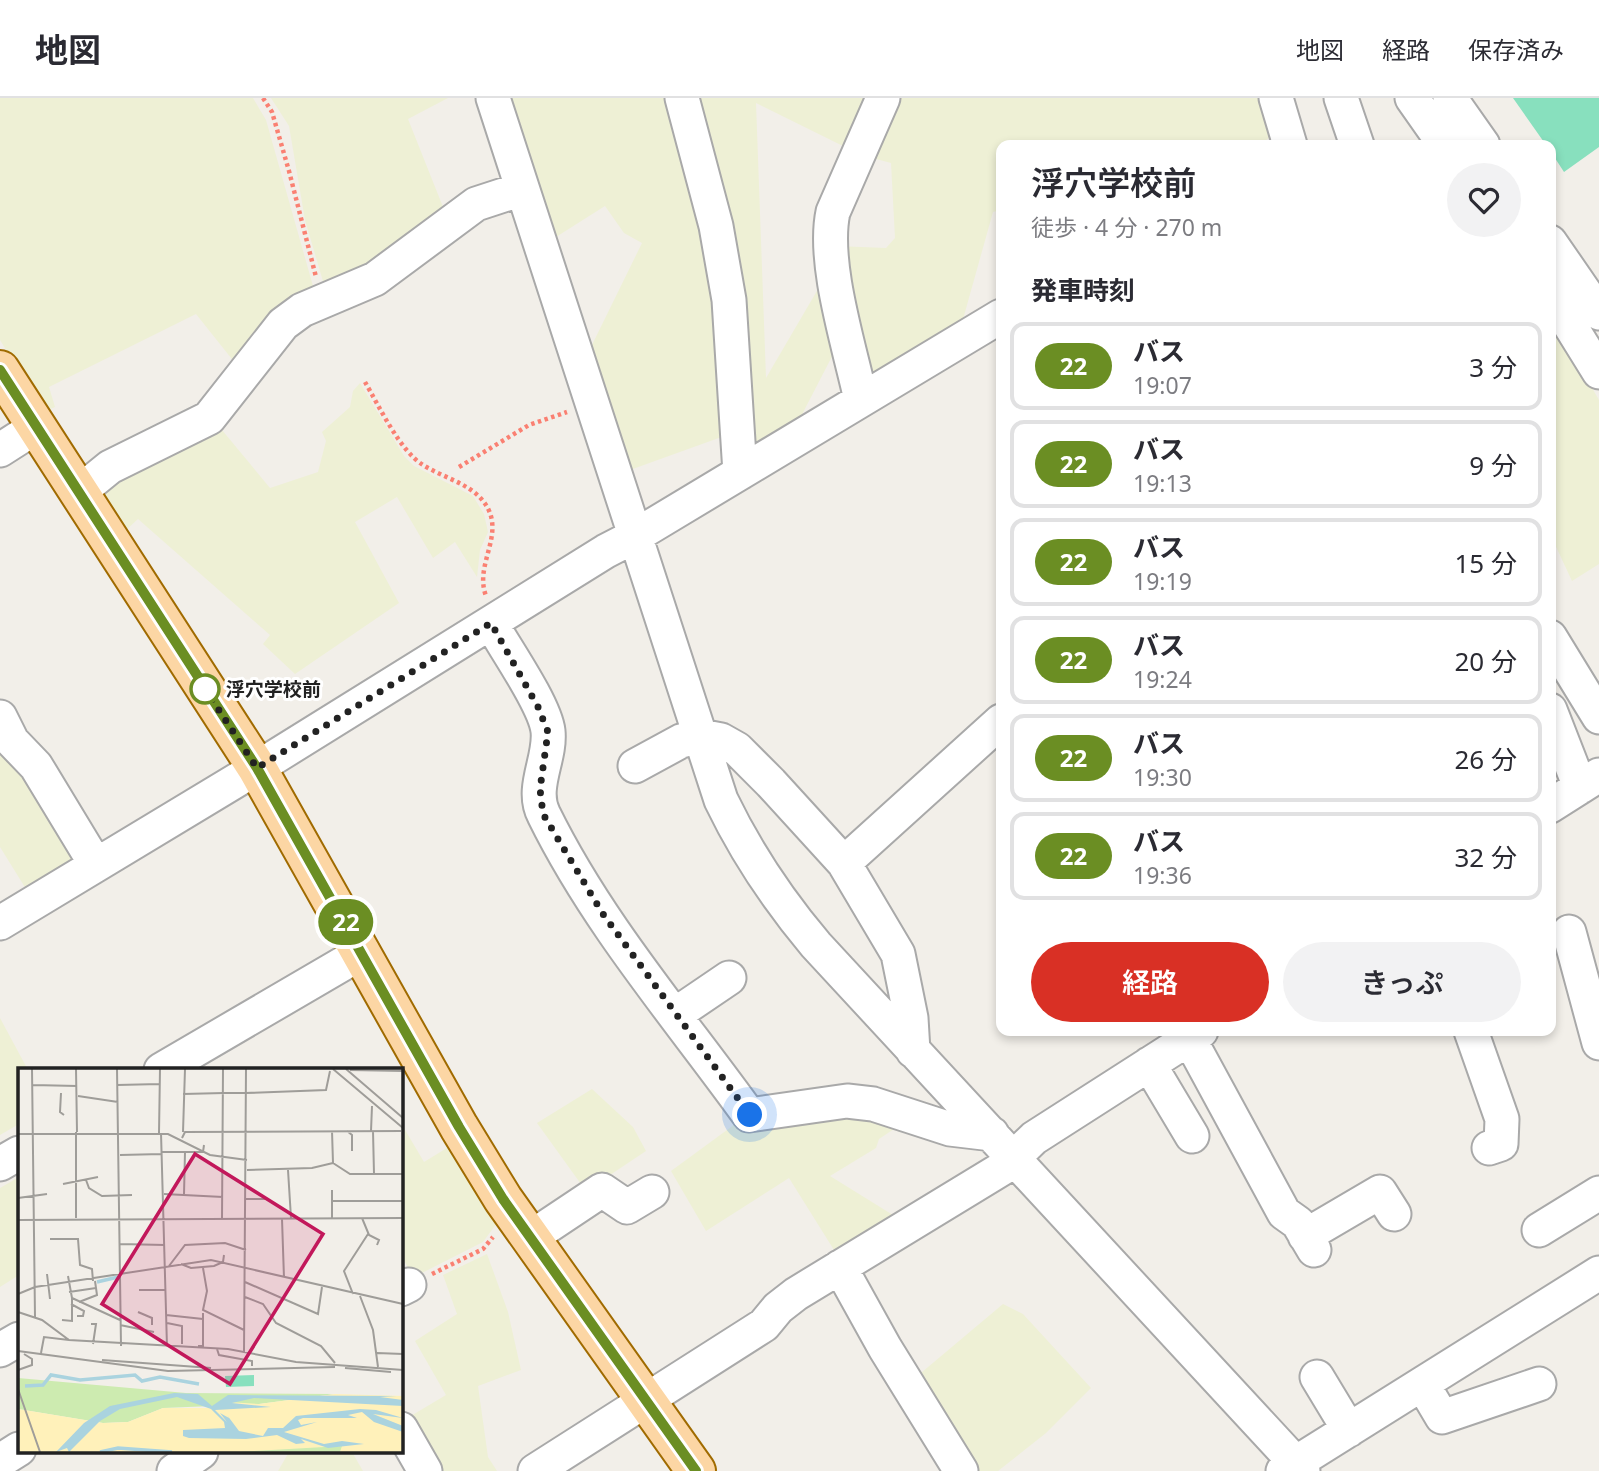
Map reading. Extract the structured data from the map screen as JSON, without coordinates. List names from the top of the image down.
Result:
{
  "places": ["浮穴学校前"],
  "lines": ["bus line 22"],
  "page": {
    "header": "地図",
    "nav": ["地図", "経路", "保存済み"],
    "on_map": "22",
    "heading": [
      ["浮穴学校前", "徒歩 · 4 分 · 270 m"],
      "発車時刻"
    ],
    "list": [
      {
        "mark": "22",
        "name": "バス",
        "note": "19:07",
        "value": "3 分"
      },
      {
        "mark": "22",
        "name": "バス",
        "note": "19:13",
        "value": "9 分"
      },
      {
        "mark": "22",
        "name": "バス",
        "note": "19:19",
        "value": "15 分"
      },
      {
        "mark": "22",
        "name": "バス",
        "note": "19:24",
        "value": "20 分"
      },
      {
        "mark": "22",
        "name": "バス",
        "note": "19:30",
        "value": "26 分"
      },
      {
        "mark": "22",
        "name": "バス",
        "note": "19:36",
        "value": "32 分"
      }
    ],
    "buttons": ["経路", "きっぷ"]
  }
}
